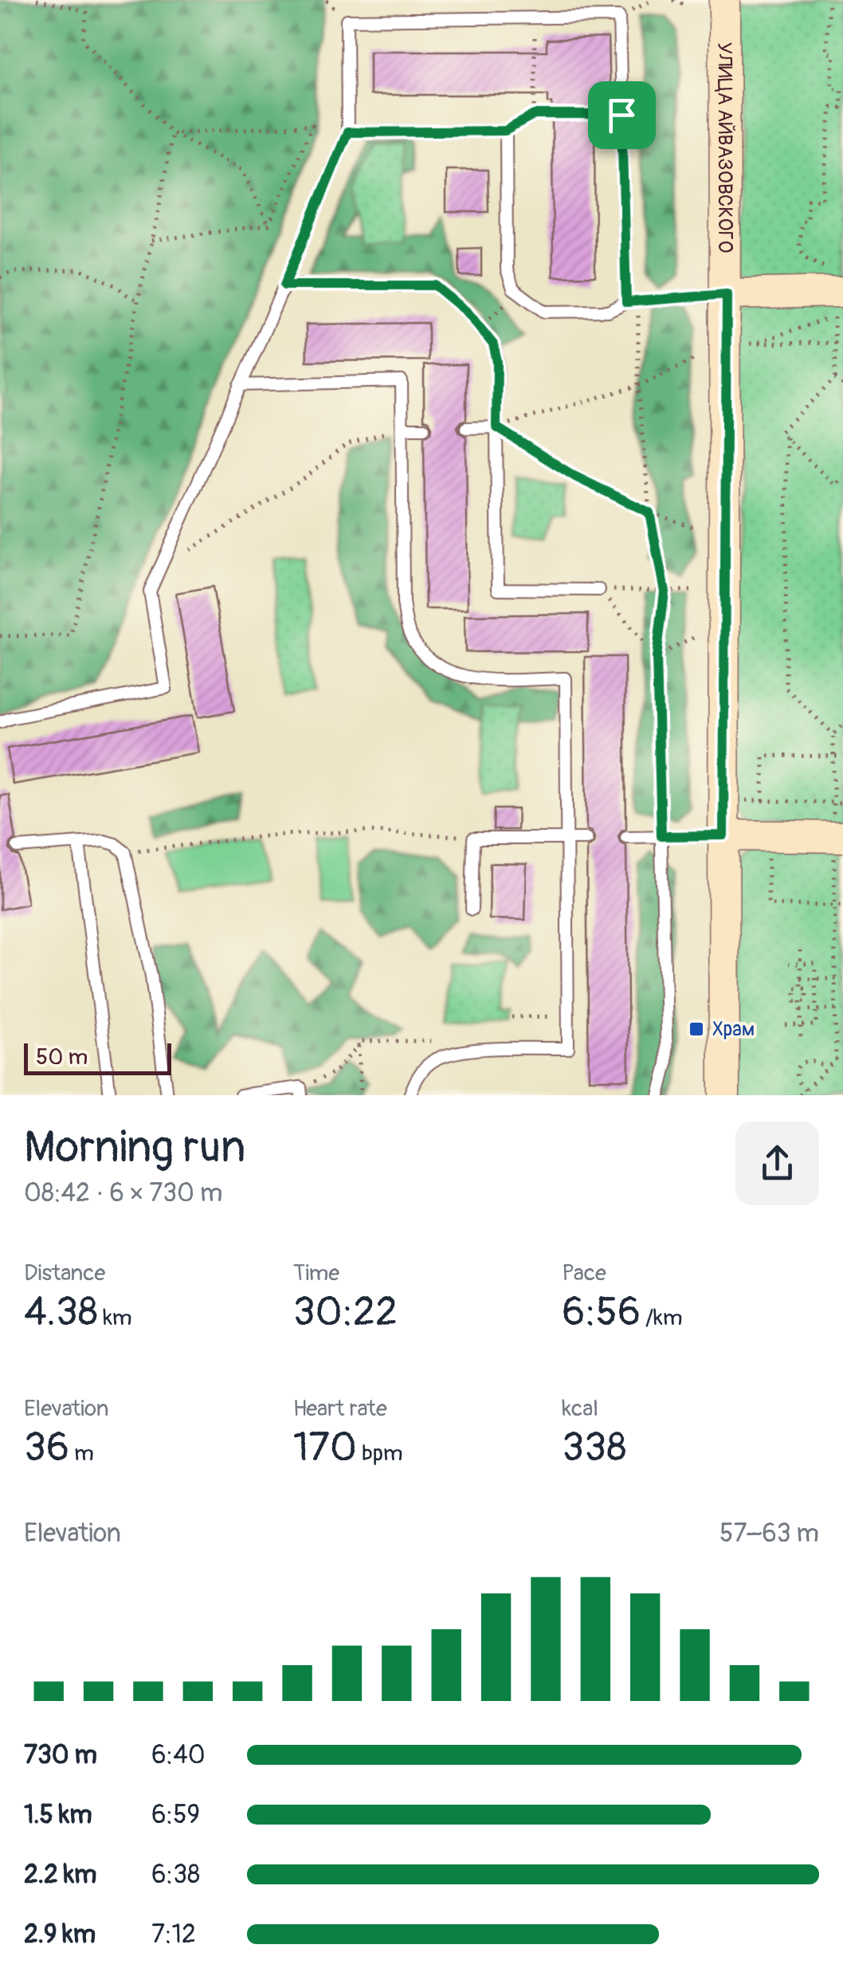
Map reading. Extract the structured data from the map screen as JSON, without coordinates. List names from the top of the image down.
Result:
{
  "streets": {
    "main road": ["УЛИЦА АЙВАЗОВСКОГО"]
  },
  "places": {
    "transit": ["Храм"]
  },
  "scale_bar": "50 m",
  "page": {
    "scale": "50 m",
    "heading": ["Morning run", "08:42 · 6 × 730 m"],
    "stats": [
      ["Distance", "4.38 km"],
      ["Time", "30:22"],
      ["Pace", "6:56 /km"],
      ["Elevation", "36 m"],
      ["Heart rate", "170 bpm"],
      ["kcal", "338"]
    ],
    "chart": ["Elevation", "57–63 m"],
    "list": [
      {
        "name": "730 m",
        "note": "6:40"
      },
      {
        "name": "1.5 km",
        "note": "6:59"
      },
      {
        "name": "2.2 km",
        "note": "6:38"
      },
      {
        "name": "2.9 km",
        "note": "7:12"
      }
    ]
  }
}
